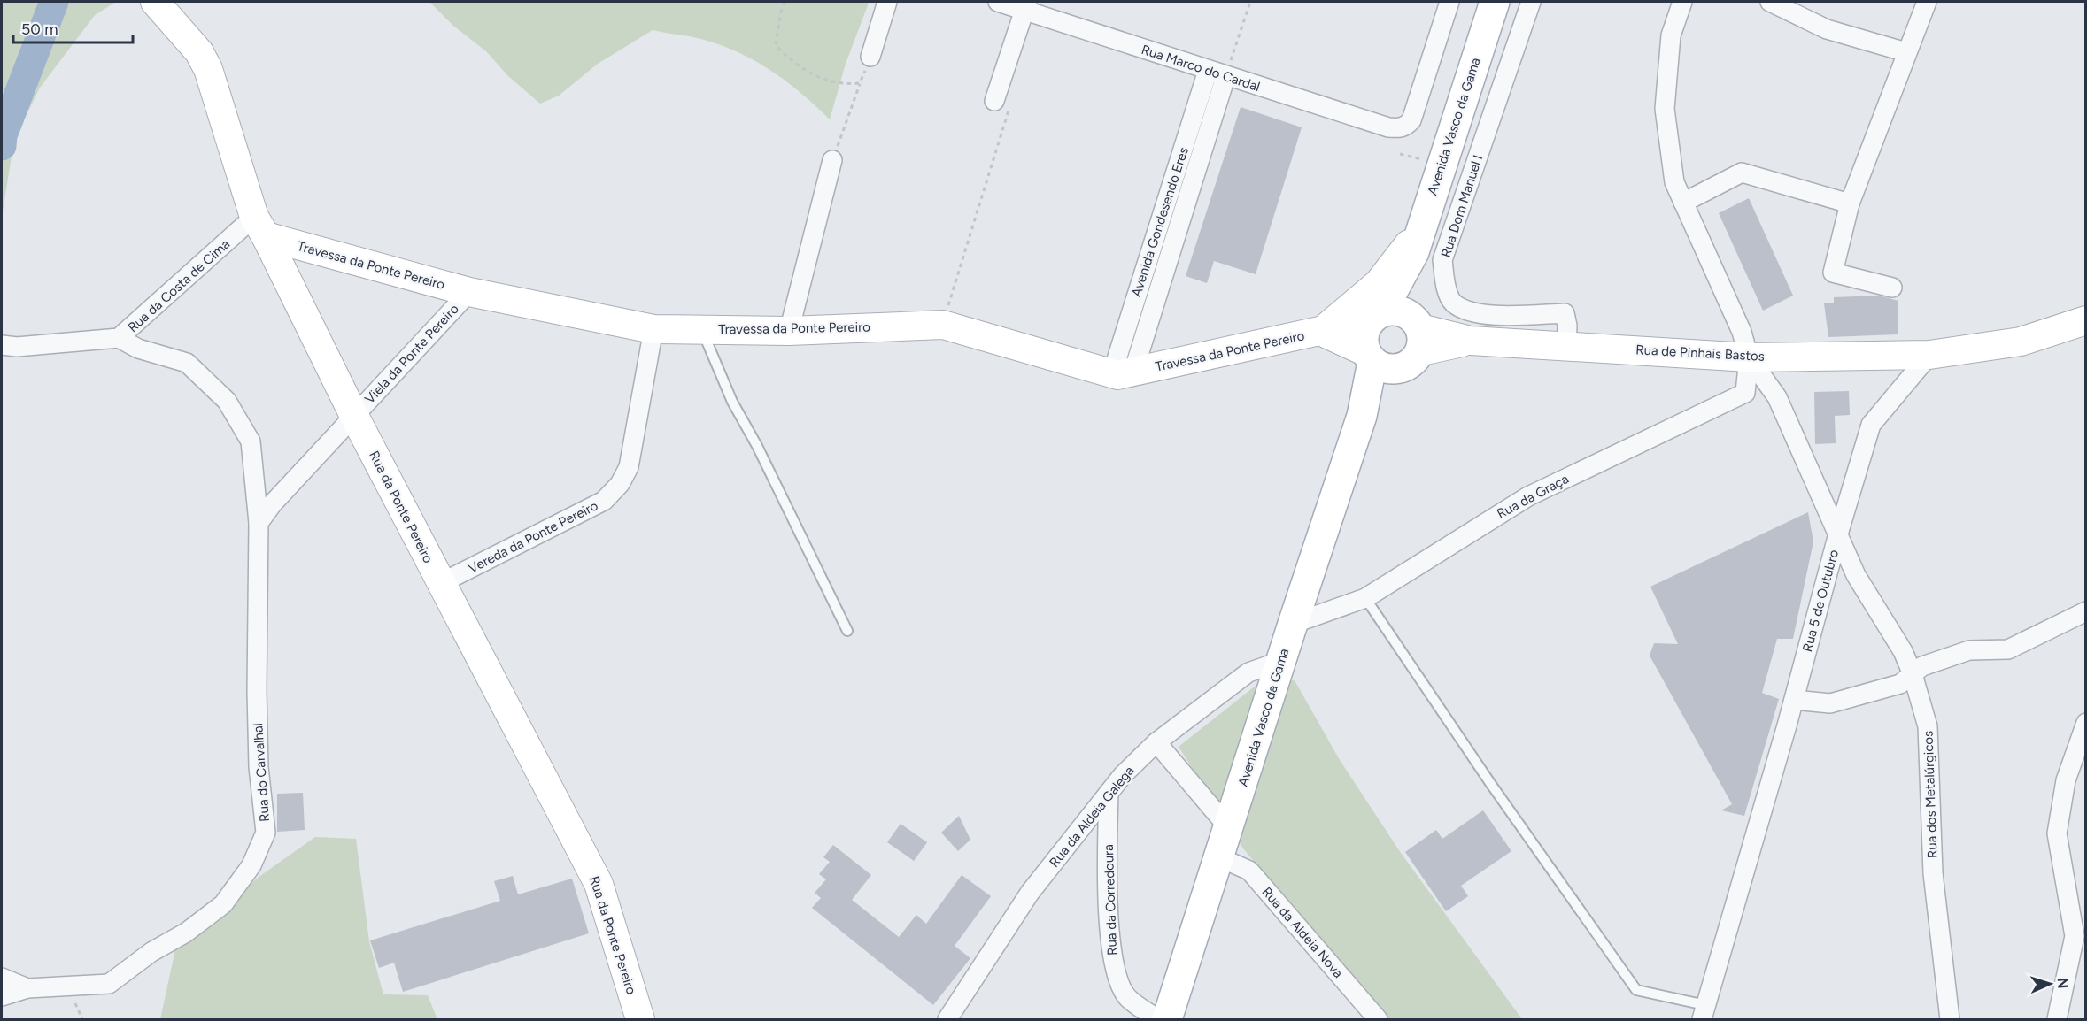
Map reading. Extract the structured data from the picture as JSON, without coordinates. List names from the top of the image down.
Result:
{
  "streets": {
    "main road": ["Avenida Vasco da Gama"],
    "street": [
      "Rua Marco do Cardal",
      "Rua Dom Manuel I",
      "Avenida Gondesendo Eres",
      "Travessa da Ponte Pereiro",
      "Rua da Costa de Cima",
      "Rua de Pinhais Bastos",
      "Viela da Ponte Pereiro",
      "Rua da Graça",
      "Rua da Ponte Pereiro",
      "Vereda da Ponte Pereiro",
      "Rua 5 de Outubro",
      "Rua do Carvalhal",
      "Rua dos Metalúrgicos",
      "Rua da Aldeia Galega",
      "Rua da Corredoura",
      "Rua da Aldeia Nova"
    ]
  },
  "crossings": [
    ["Rua Marco do Cardal", "Avenida Gondesendo Eres"],
    ["Avenida Vasco da Gama", "Travessa da Ponte Pereiro"],
    ["Avenida Vasco da Gama", "Rua de Pinhais Bastos"],
    ["Avenida Vasco da Gama", "Rua da Graça"],
    ["Avenida Vasco da Gama", "Rua da Aldeia Galega"],
    ["Avenida Vasco da Gama", "Rua da Aldeia Nova"],
    ["Rua Dom Manuel I", "Rua de Pinhais Bastos"],
    ["Avenida Gondesendo Eres", "Travessa da Ponte Pereiro"],
    ["Travessa da Ponte Pereiro", "Rua da Costa de Cima"],
    ["Travessa da Ponte Pereiro", "Rua de Pinhais Bastos"],
    ["Travessa da Ponte Pereiro", "Viela da Ponte Pereiro"],
    ["Travessa da Ponte Pereiro", "Rua da Ponte Pereiro"],
    ["Travessa da Ponte Pereiro", "Vereda da Ponte Pereiro"],
    ["Rua da Costa de Cima", "Rua da Ponte Pereiro"],
    ["Rua da Costa de Cima", "Rua do Carvalhal"],
    ["Rua de Pinhais Bastos", "Rua da Graça"],
    ["Rua de Pinhais Bastos", "Rua 5 de Outubro"],
    ["Rua de Pinhais Bastos", "Rua dos Metalúrgicos"],
    ["Viela da Ponte Pereiro", "Rua da Ponte Pereiro"],
    ["Rua da Graça", "Rua dos Metalúrgicos"],
    ["Rua da Ponte Pereiro", "Vereda da Ponte Pereiro"],
    ["Rua 5 de Outubro", "Rua dos Metalúrgicos"],
    ["Rua da Aldeia Galega", "Rua da Corredoura"]
  ],
  "scale_bar": "50 m",
  "north": "right"
}
